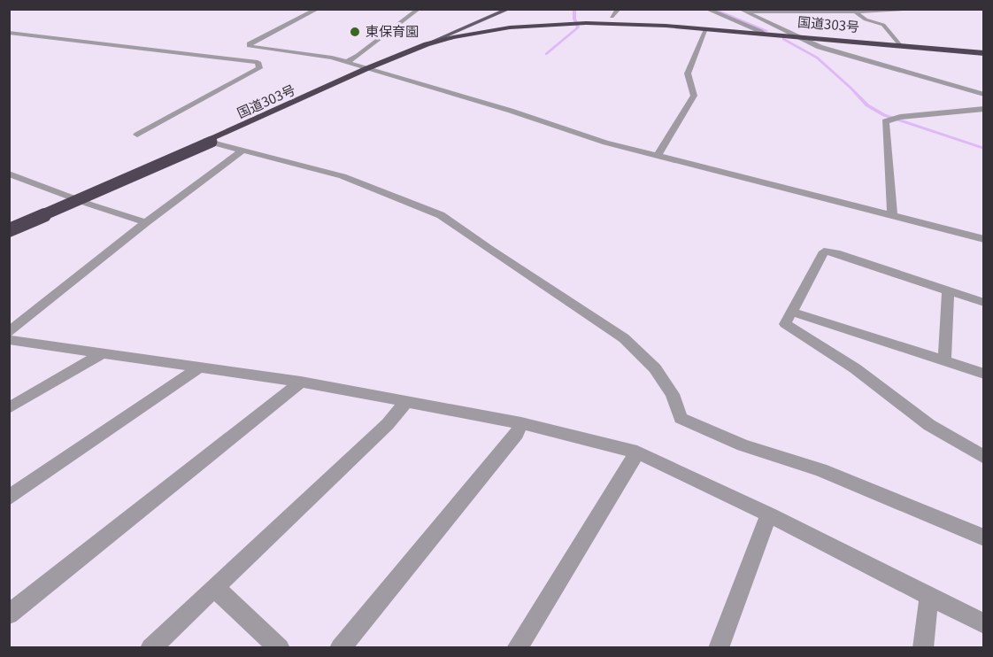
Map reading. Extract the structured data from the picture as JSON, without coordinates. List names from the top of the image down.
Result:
{
  "streets": {
    "highway": ["国道303号"]
  },
  "places": ["東保育園"]
}
